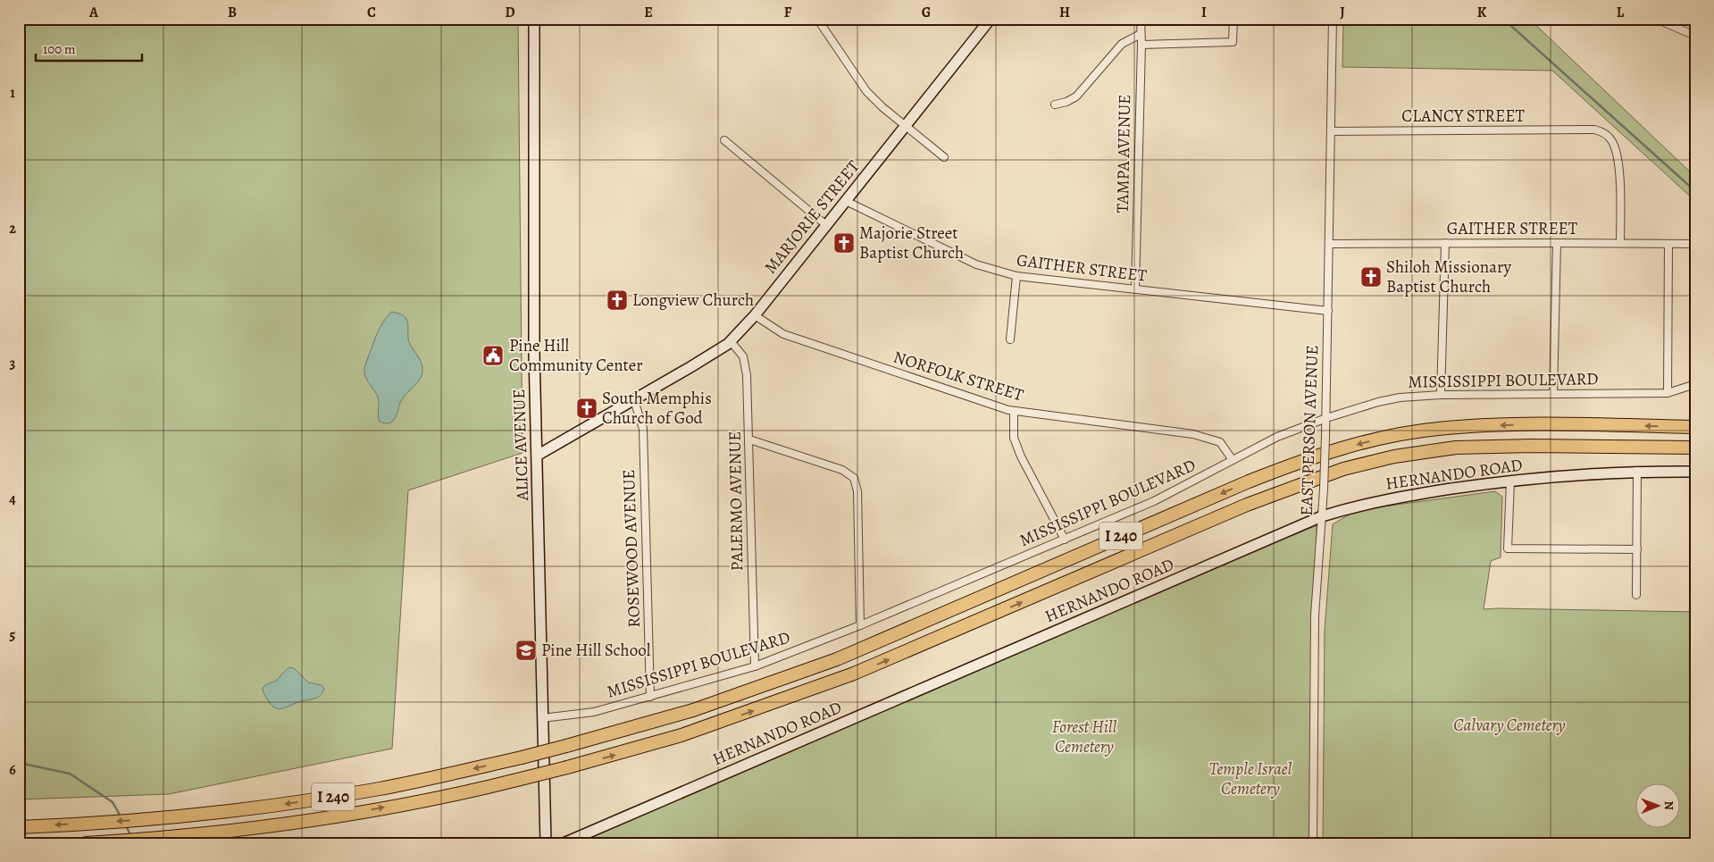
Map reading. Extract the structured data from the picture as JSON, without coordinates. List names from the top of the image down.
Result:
{
  "streets": {
    "highway": ["I 240"],
    "street": [
      "CLANCY STREET",
      "TAMPA AVENUE",
      "MARJORIE STREET",
      "GAITHER STREET",
      "NORFOLK STREET",
      "MISSISSIPPI BOULEVARD",
      "EAST PERSON AVENUE",
      "ALICE AVENUE",
      "HERNANDO ROAD",
      "PALERMO AVENUE",
      "ROSEWOOD AVENUE"
    ]
  },
  "crossings": [
    ["CLANCY STREET", "GAITHER STREET"],
    ["CLANCY STREET", "EAST PERSON AVENUE"],
    ["TAMPA AVENUE", "GAITHER STREET"],
    ["MARJORIE STREET", "GAITHER STREET"],
    ["MARJORIE STREET", "NORFOLK STREET"],
    ["MARJORIE STREET", "ALICE AVENUE"],
    ["MARJORIE STREET", "PALERMO AVENUE"],
    ["MARJORIE STREET", "ROSEWOOD AVENUE"],
    ["GAITHER STREET", "EAST PERSON AVENUE"],
    ["NORFOLK STREET", "MISSISSIPPI BOULEVARD"],
    ["MISSISSIPPI BOULEVARD", "EAST PERSON AVENUE"],
    ["MISSISSIPPI BOULEVARD", "ALICE AVENUE"],
    ["MISSISSIPPI BOULEVARD", "PALERMO AVENUE"],
    ["MISSISSIPPI BOULEVARD", "ROSEWOOD AVENUE"],
    ["EAST PERSON AVENUE", "HERNANDO ROAD"]
  ],
  "parks": ["Calvary Cemetery", "Forest Hill Cemetery", "Temple Israel Cemetery"],
  "places": {
    "church": [
      "Majorie Street Baptist Church",
      "Shiloh Missionary Baptist Church",
      "Longview Church",
      "South Memphis Church of God"
    ],
    "public building": ["Pine Hill Community Center"],
    "school or university": ["Pine Hill School"]
  },
  "scale_bar": "100 m",
  "north": "right",
  "grid": {
    "columns": [
      "A",
      "B",
      "C",
      "D",
      "E",
      "F",
      "G",
      "H",
      "I",
      "J",
      "K",
      "L"
    ],
    "rows": [
      "1",
      "2",
      "3",
      "4",
      "5",
      "6"
    ]
  }
}
